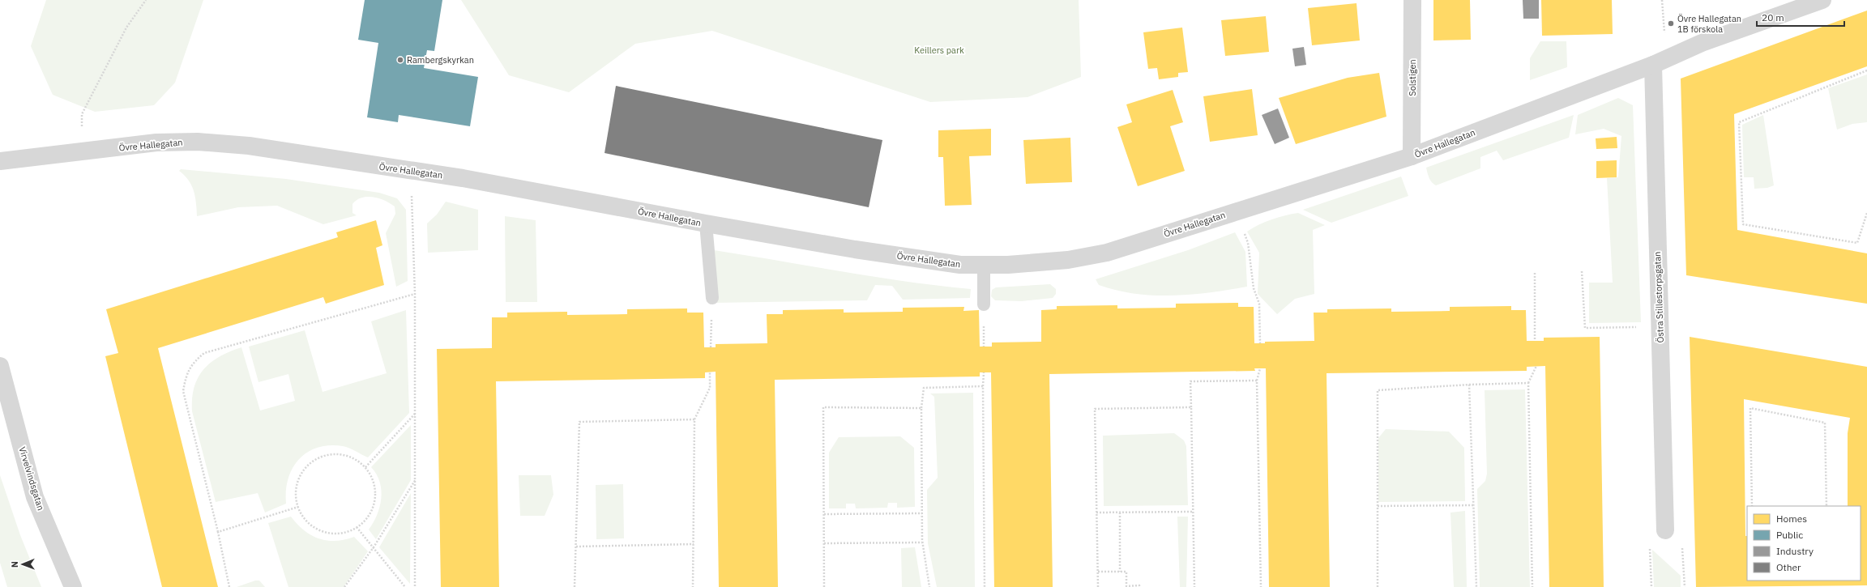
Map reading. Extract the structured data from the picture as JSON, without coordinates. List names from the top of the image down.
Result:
{
  "streets": {
    "street": [
      "Solstigen",
      "Övre Hallegatan",
      "Östra Stillestorpsgatan",
      "Virvelvindsgatan"
    ]
  },
  "crossings": [
    ["Solstigen", "Övre Hallegatan"],
    ["Övre Hallegatan", "Östra Stillestorpsgatan"]
  ],
  "parks": ["Keillers park"],
  "places": ["Övre Hallegatan 1B förskola", "Rambergskyrkan"],
  "legend": [
    "Homes",
    "Public",
    "Industry",
    "Other"
  ],
  "scale_bar": "20 m",
  "north": "left"
}
